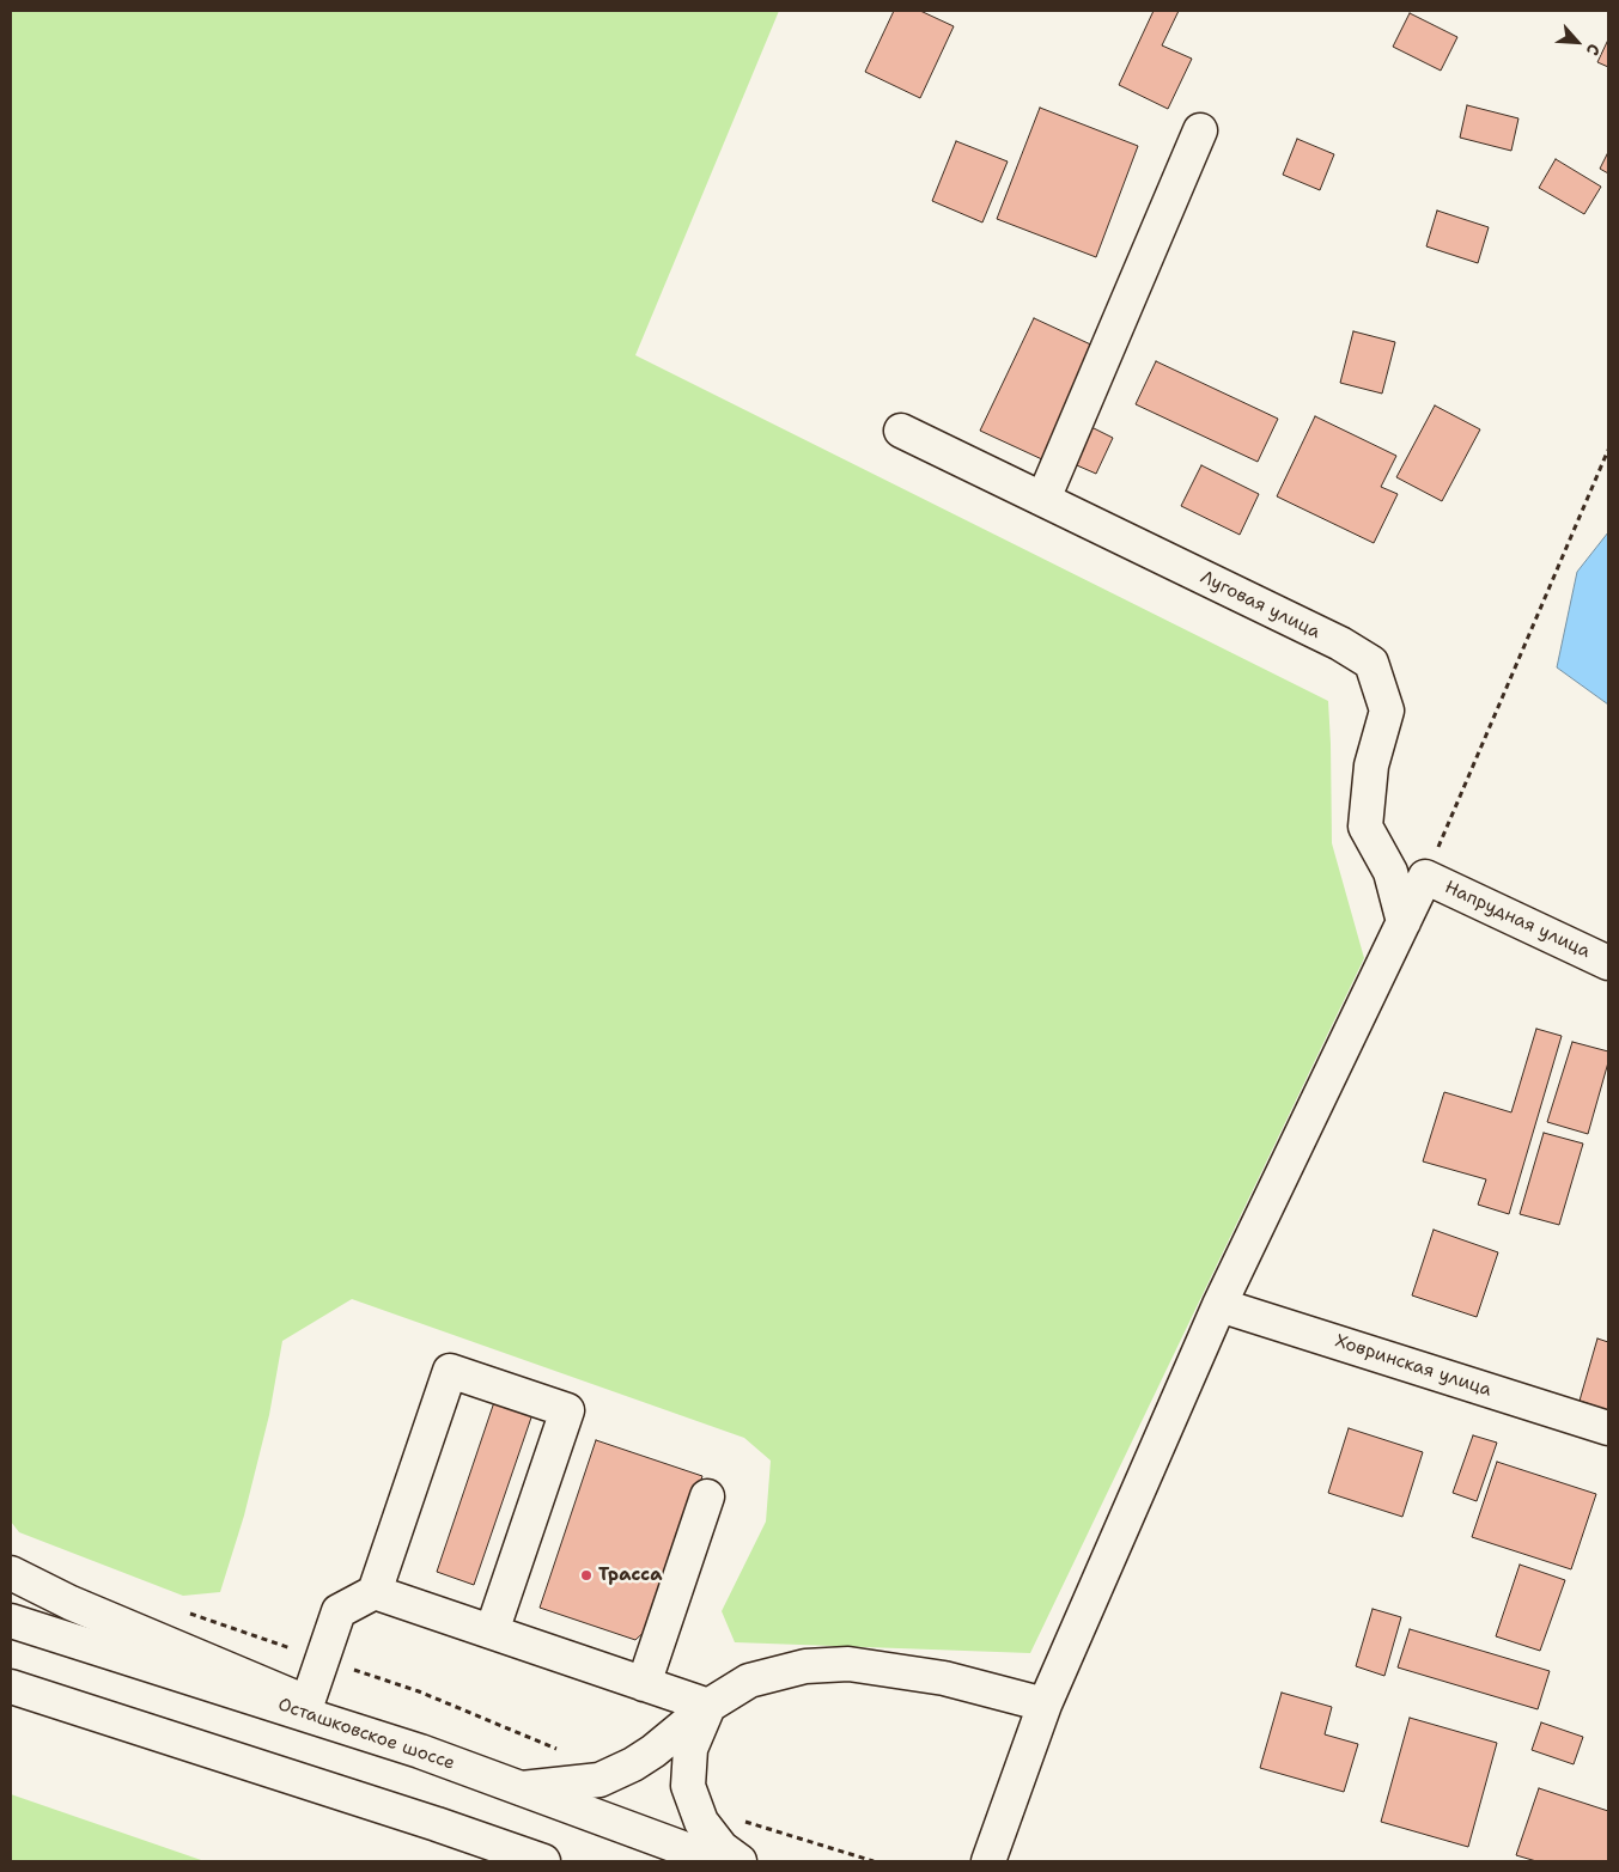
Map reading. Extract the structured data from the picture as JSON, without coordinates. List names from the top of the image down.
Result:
{
  "streets": {
    "street": [
      "Луговая улица",
      "Напрудная улица",
      "Ховринская улица",
      "Осташковское шоссе"
    ]
  },
  "places": ["Трасса"],
  "north": "bottom right"
}
